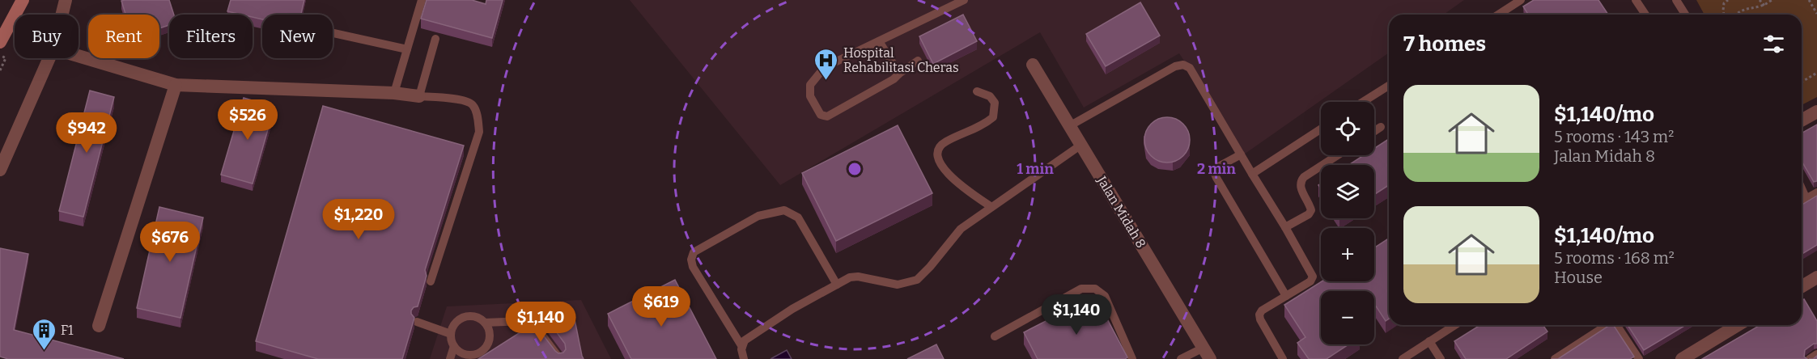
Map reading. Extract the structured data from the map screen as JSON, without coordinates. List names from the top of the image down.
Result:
{
  "streets": {
    "street": ["Jalan Midah 8"]
  },
  "places": {
    "hospital": ["Hospital Rehabilitasi Cheras"],
    "building": ["F1"]
  },
  "page": {
    "chip": [
      "Buy",
      "Rent",
      "Filters",
      "New"
    ],
    "heading": "7 homes",
    "list": [
      {
        "name": "$1,140/mo",
        "note": "5 rooms · 143 m² · Jalan Midah 8"
      },
      {
        "name": "$1,140/mo",
        "note": "5 rooms · 168 m² · House"
      }
    ],
    "price": [
      "$526",
      "$942",
      "$1,220",
      "$676",
      "$619",
      "$1,140",
      "$1,140"
    ],
    "map_buttons": ["+", "−"]
  },
  "rings": ["1 min", "2 min"]
}
